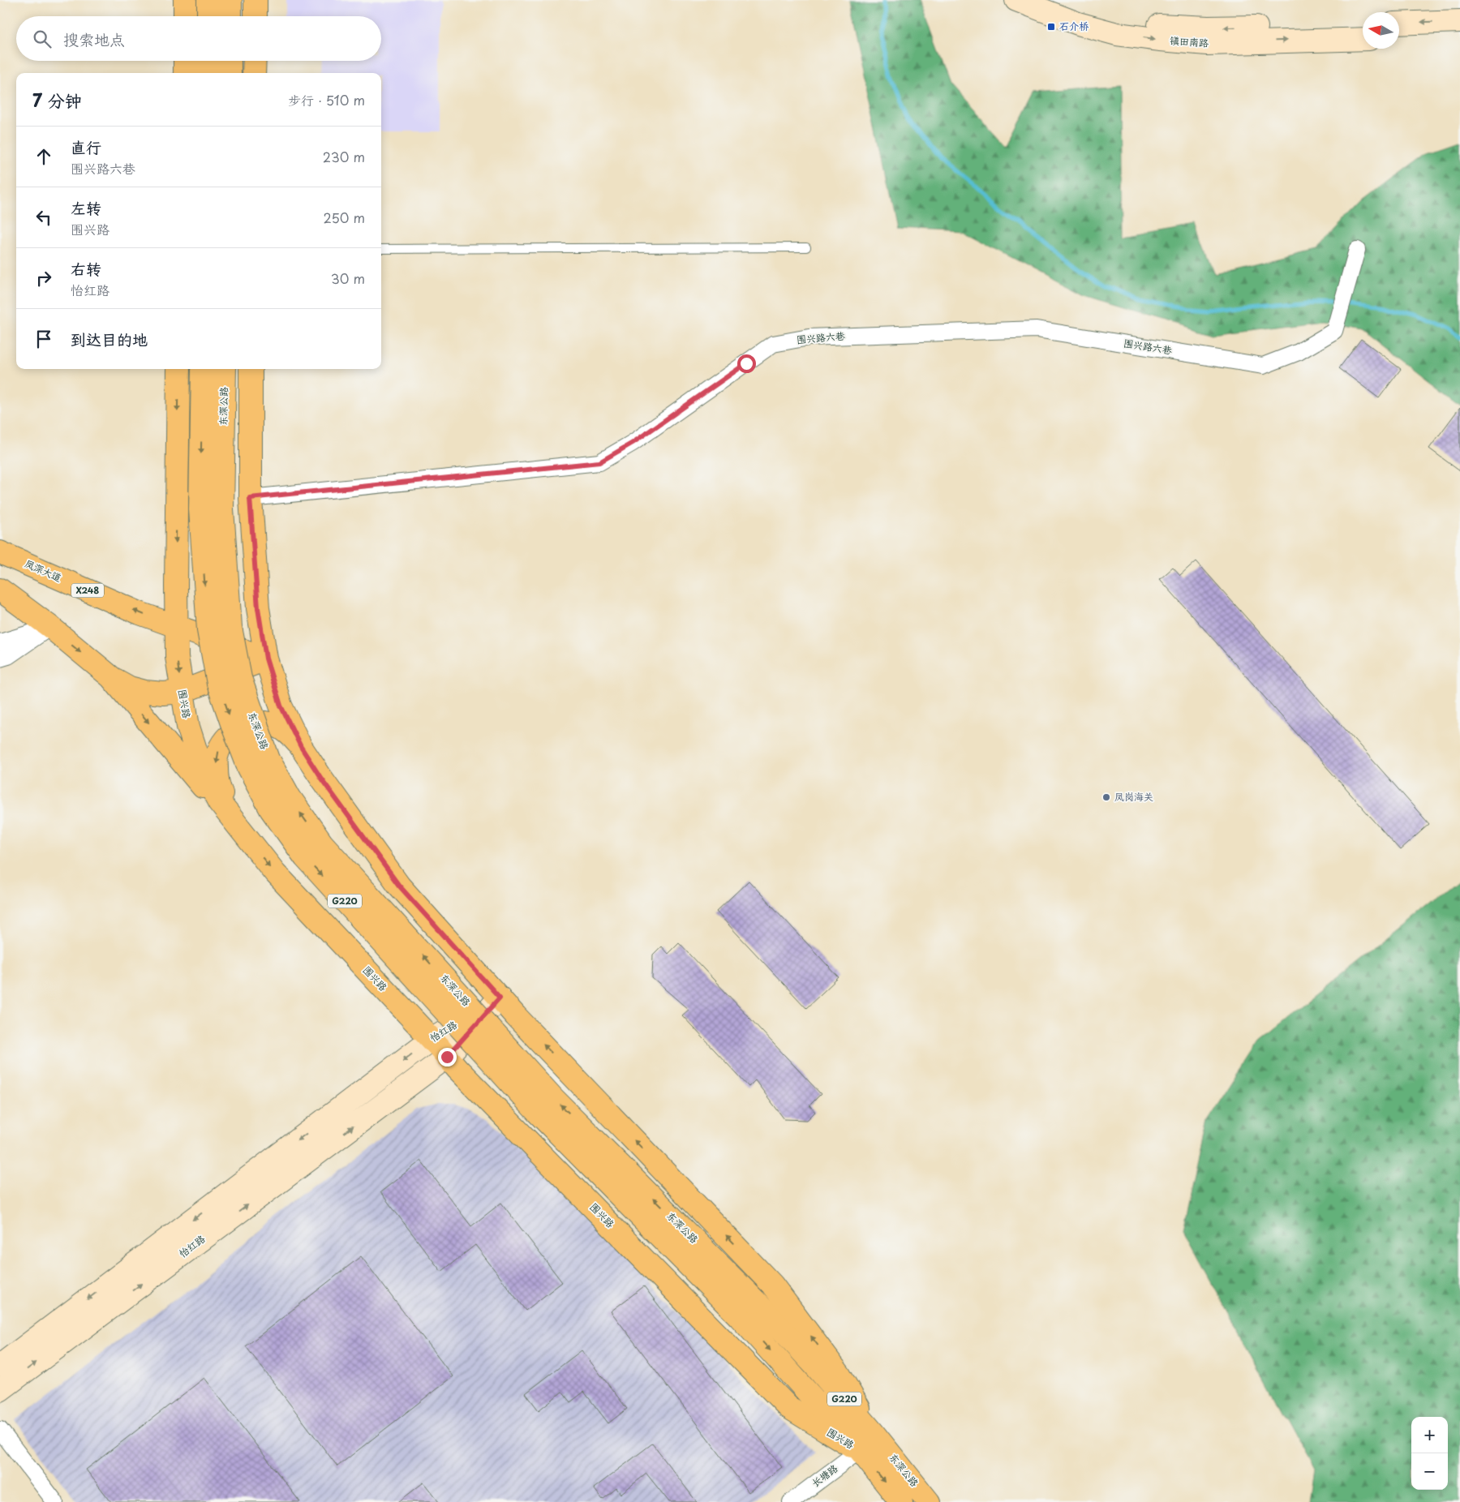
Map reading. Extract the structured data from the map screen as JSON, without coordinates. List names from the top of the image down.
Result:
{
  "streets": {
    "main road": [
      "东深公路",
      "凤深大道",
      "X248",
      "围兴路",
      "G220"
    ],
    "street": [
      "镇田南路",
      "围兴路六巷",
      "怡红路",
      "长塘路"
    ]
  },
  "crossings": [
    ["凤深大道", "X248"],
    ["凤深大道", "围兴路"],
    ["X248", "围兴路"],
    ["围兴路", "G220"],
    ["围兴路", "怡红路"],
    ["围兴路", "长塘路"],
    ["G220", "长塘路"]
  ],
  "places": {
    "transit": ["石介桥"],
    "other": ["凤岗海关"]
  },
  "north": "left",
  "page": {
    "search": "搜索地点",
    "heading": ["7 分钟", "步行 · 510 m"],
    "list": [
      ["直行", "围兴路六巷", "230 m"],
      ["左转", "围兴路", "250 m"],
      ["右转", "怡红路", "30 m"],
      "到达目的地"
    ],
    "map_buttons": ["+", "−"]
  }
}
